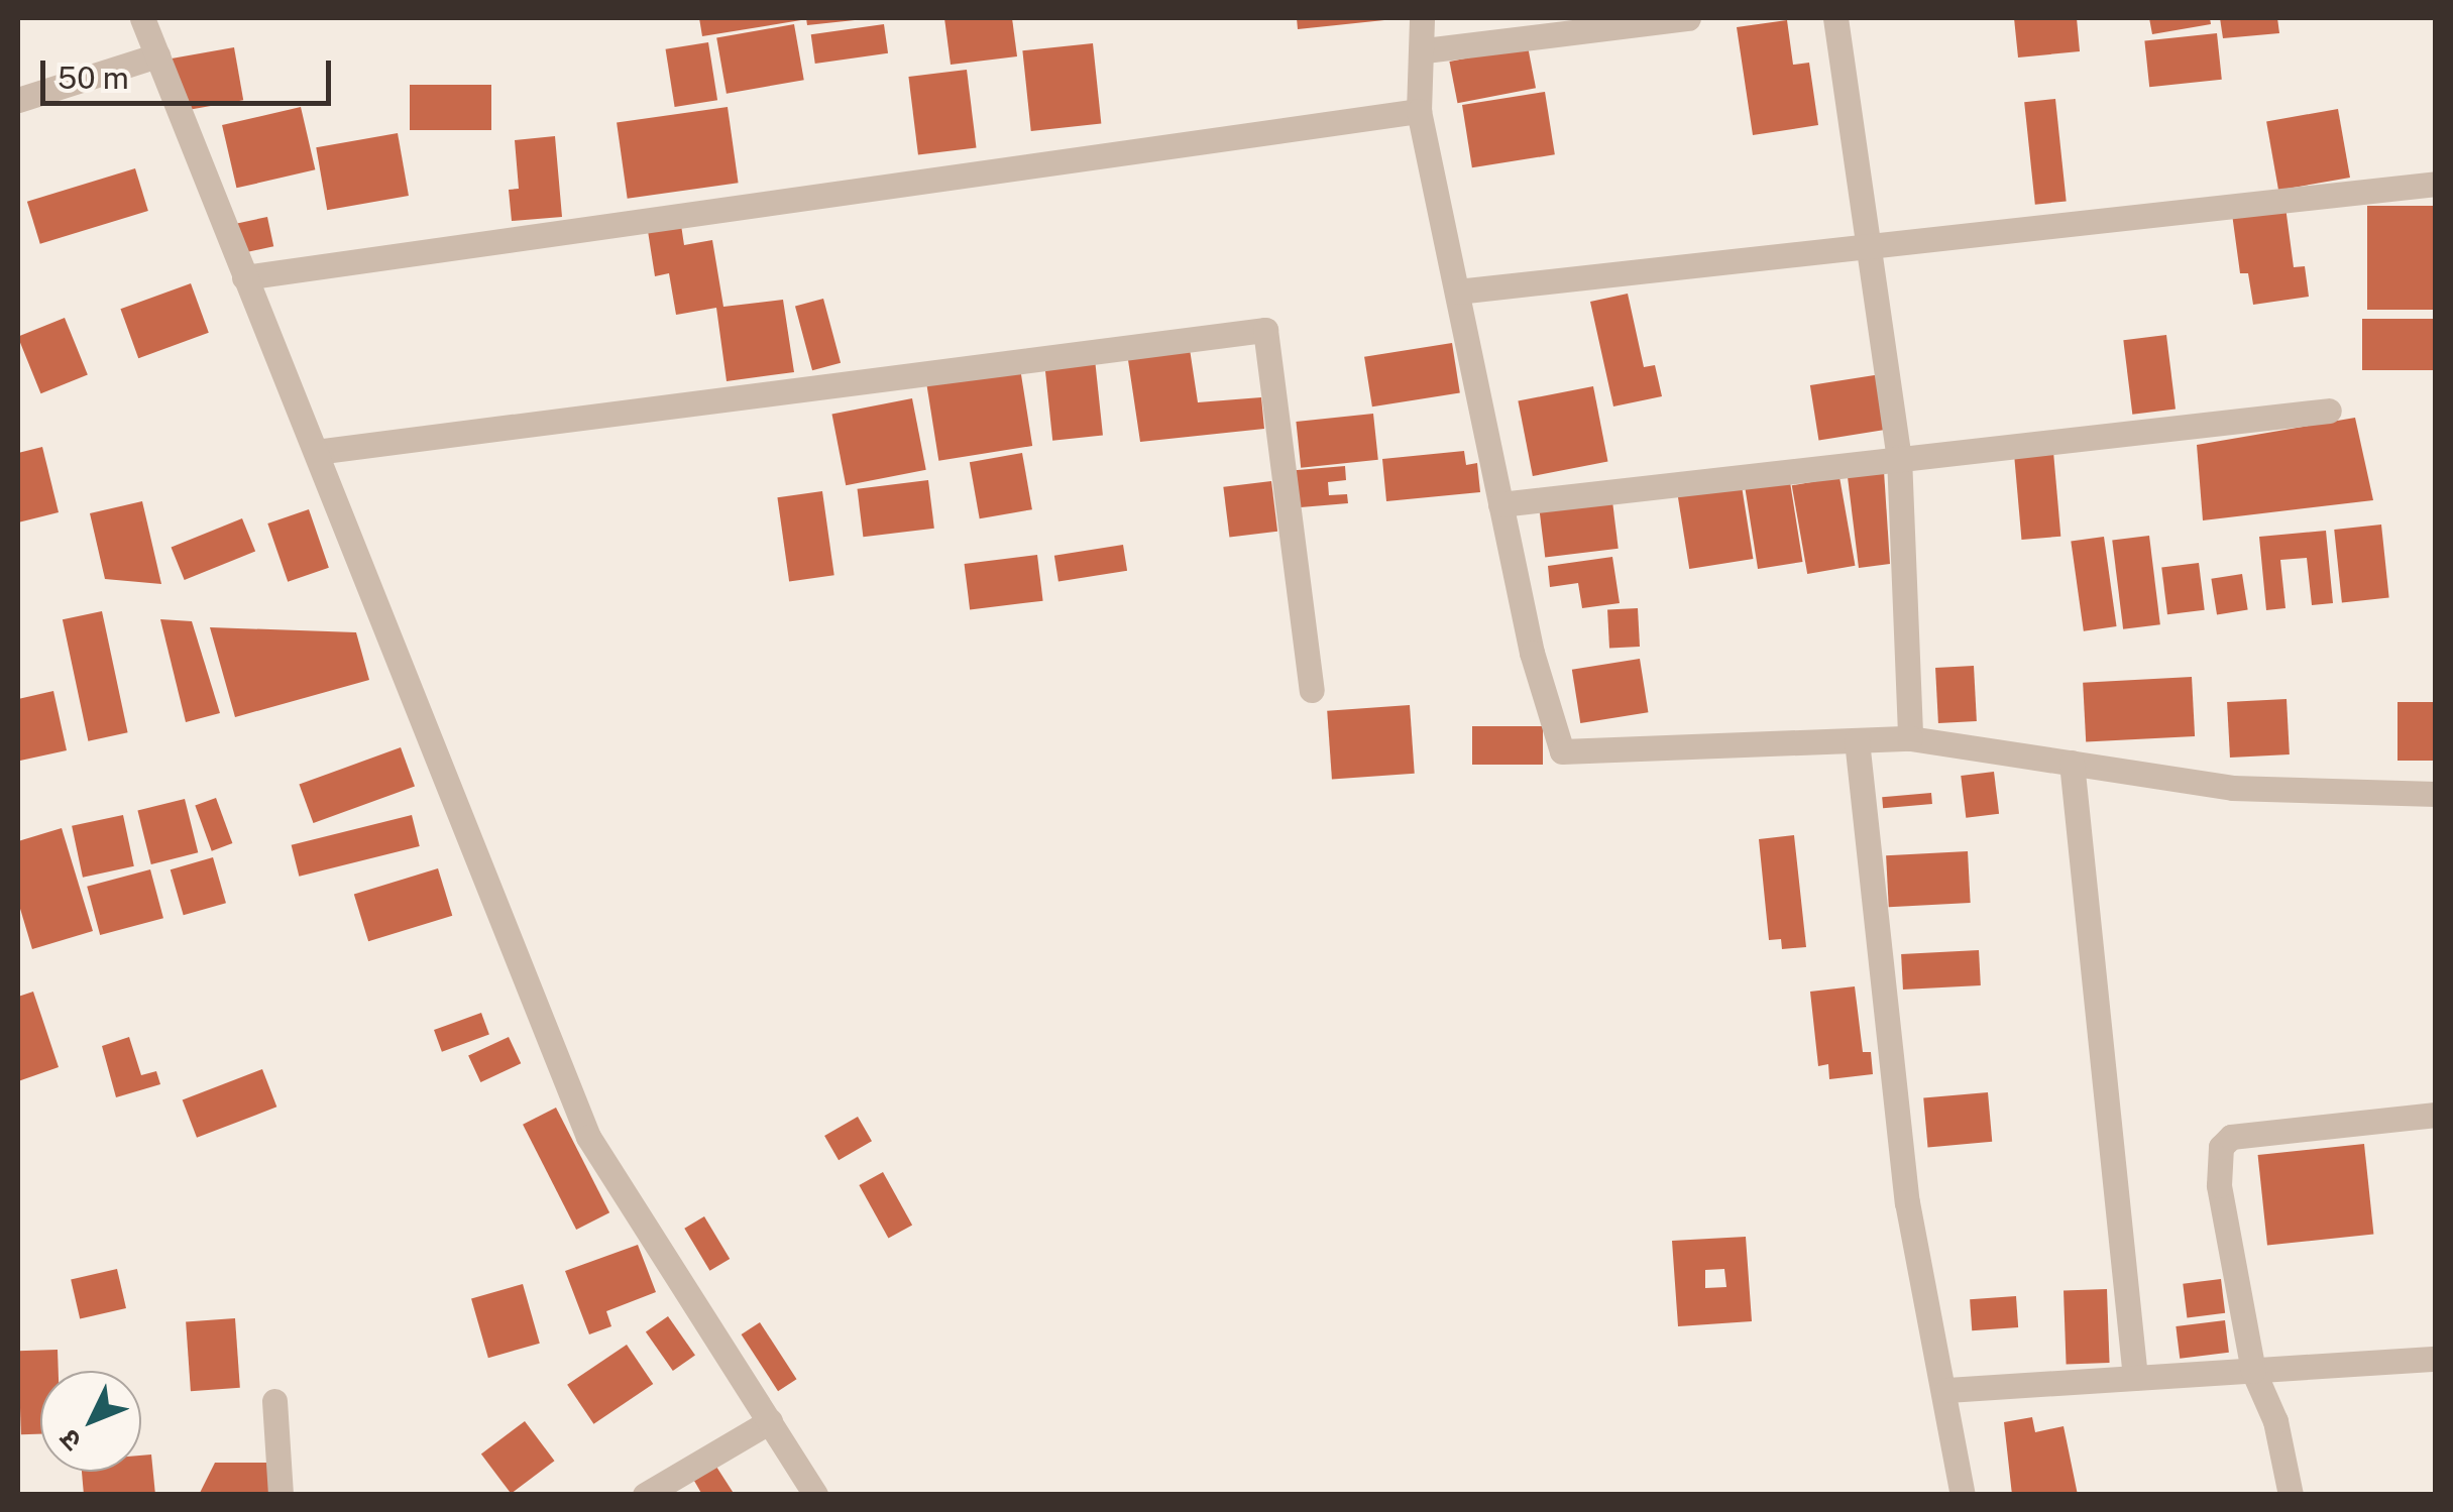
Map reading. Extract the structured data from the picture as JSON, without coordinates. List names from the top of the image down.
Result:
{
  "scale_bar": "50 m",
  "north": "bottom left"
}
